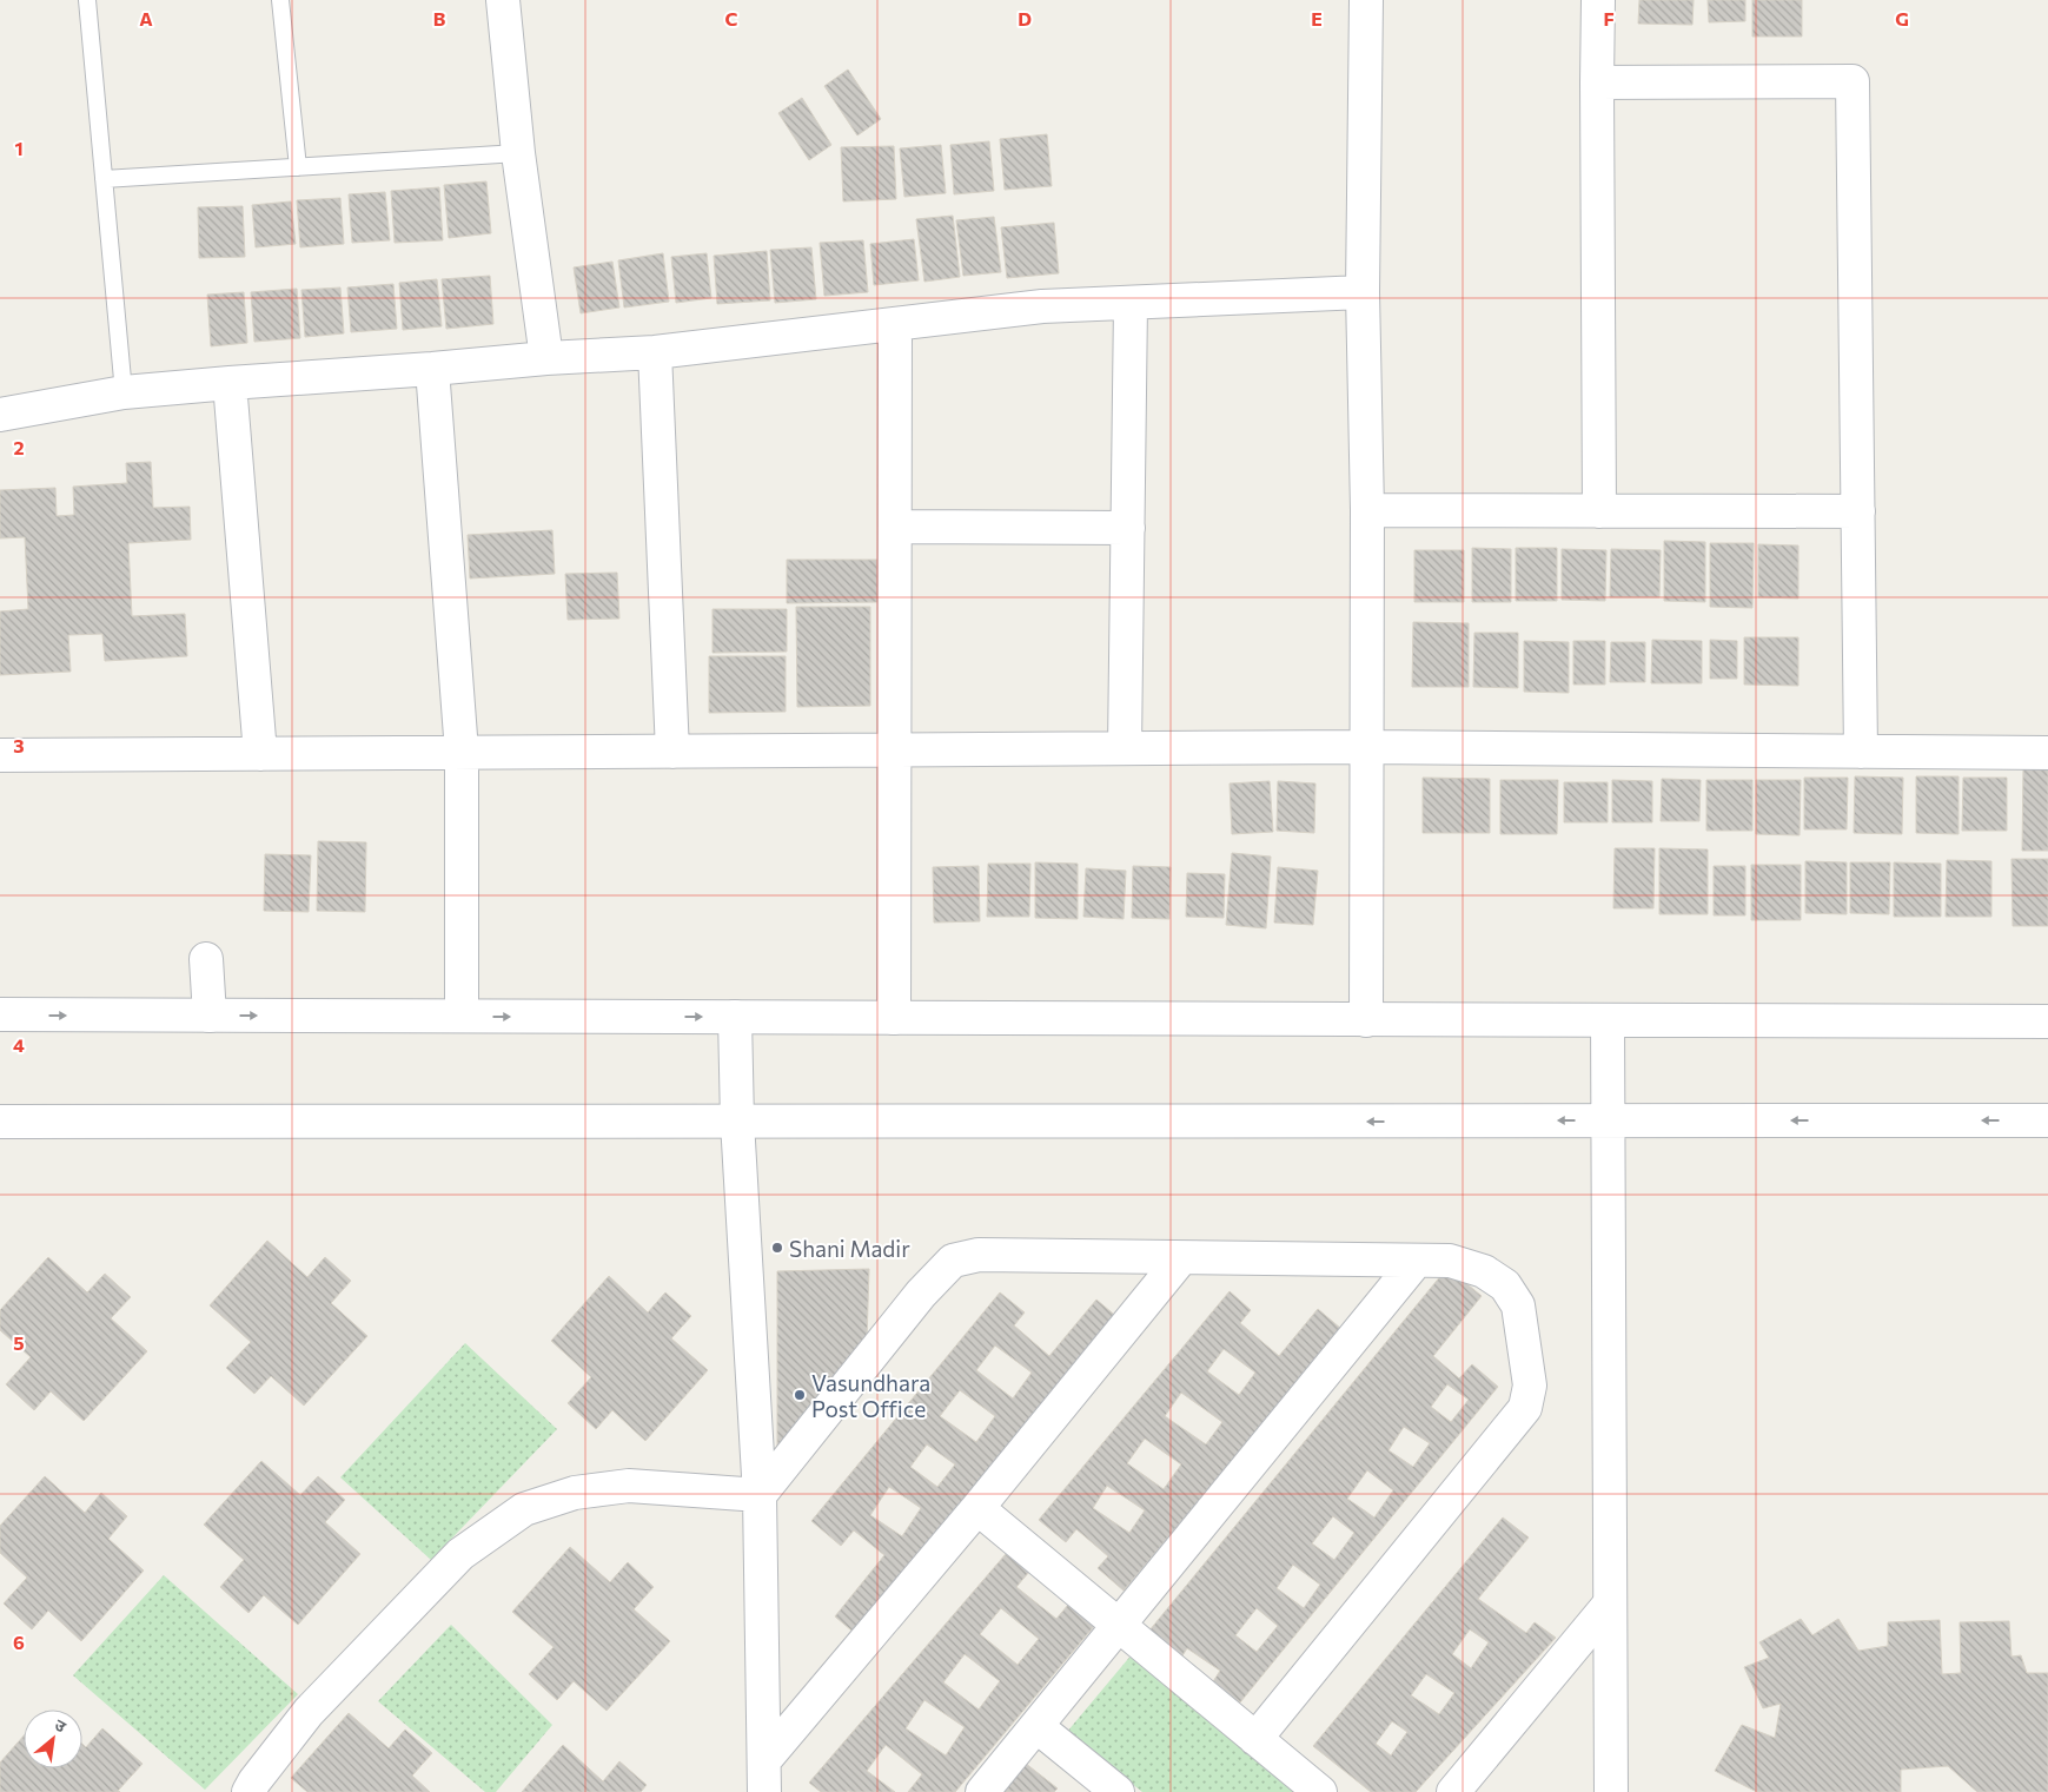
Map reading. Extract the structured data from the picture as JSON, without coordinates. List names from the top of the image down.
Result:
{
  "places": ["Shani Madir", "Vasundhara Post Office"],
  "north": "top right",
  "grid": {
    "columns": [
      "A",
      "B",
      "C",
      "D",
      "E",
      "F",
      "G"
    ],
    "rows": [
      "1",
      "2",
      "3",
      "4",
      "5",
      "6"
    ]
  }
}
